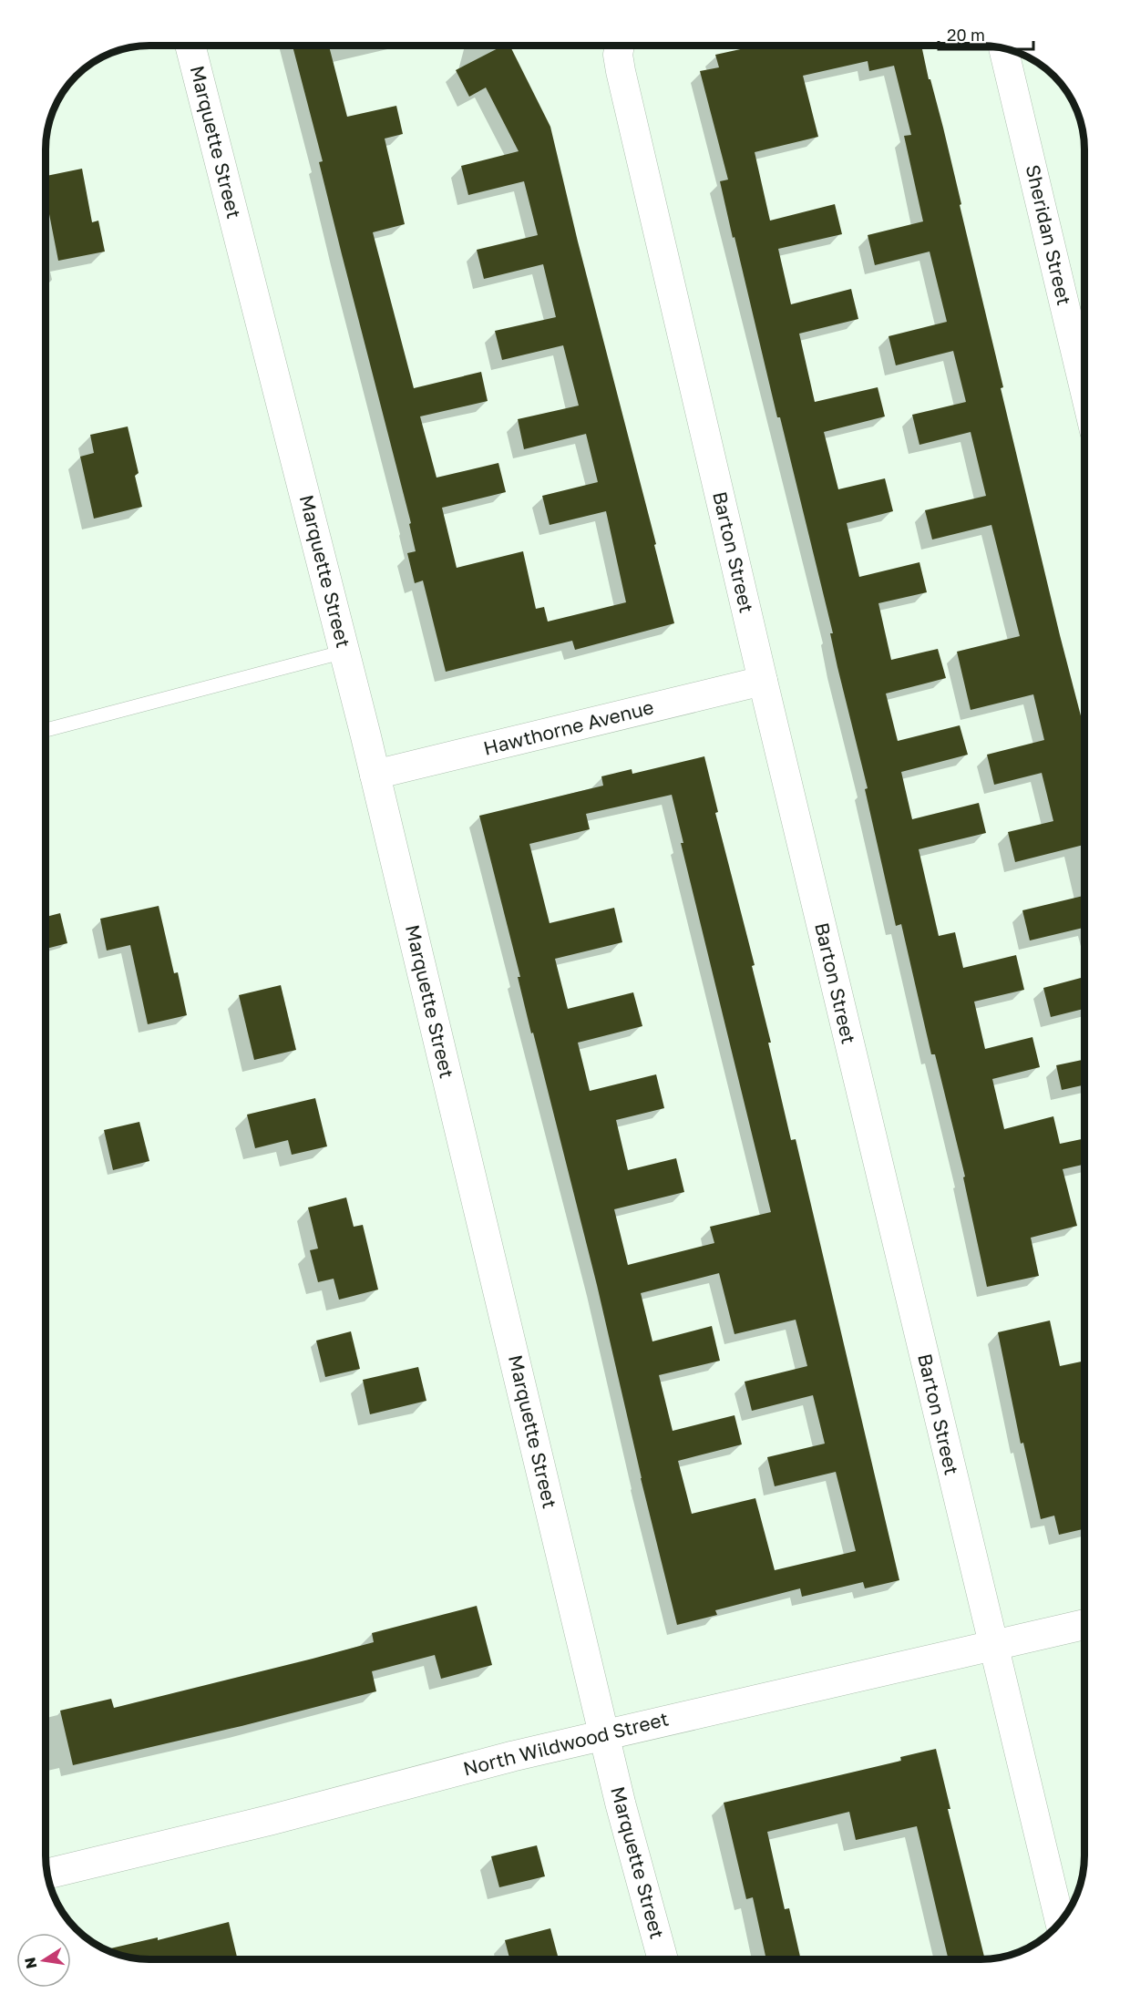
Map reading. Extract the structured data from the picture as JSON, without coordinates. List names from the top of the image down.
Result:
{
  "streets": {
    "street": [
      "Marquette Street",
      "Sheridan Street",
      "Barton Street",
      "Hawthorne Avenue",
      "North Wildwood Street"
    ]
  },
  "crossings": [
    ["Marquette Street", "Hawthorne Avenue"],
    ["Marquette Street", "North Wildwood Street"],
    ["Barton Street", "Hawthorne Avenue"],
    ["Barton Street", "North Wildwood Street"]
  ],
  "scale_bar": "20 m",
  "north": "left"
}
